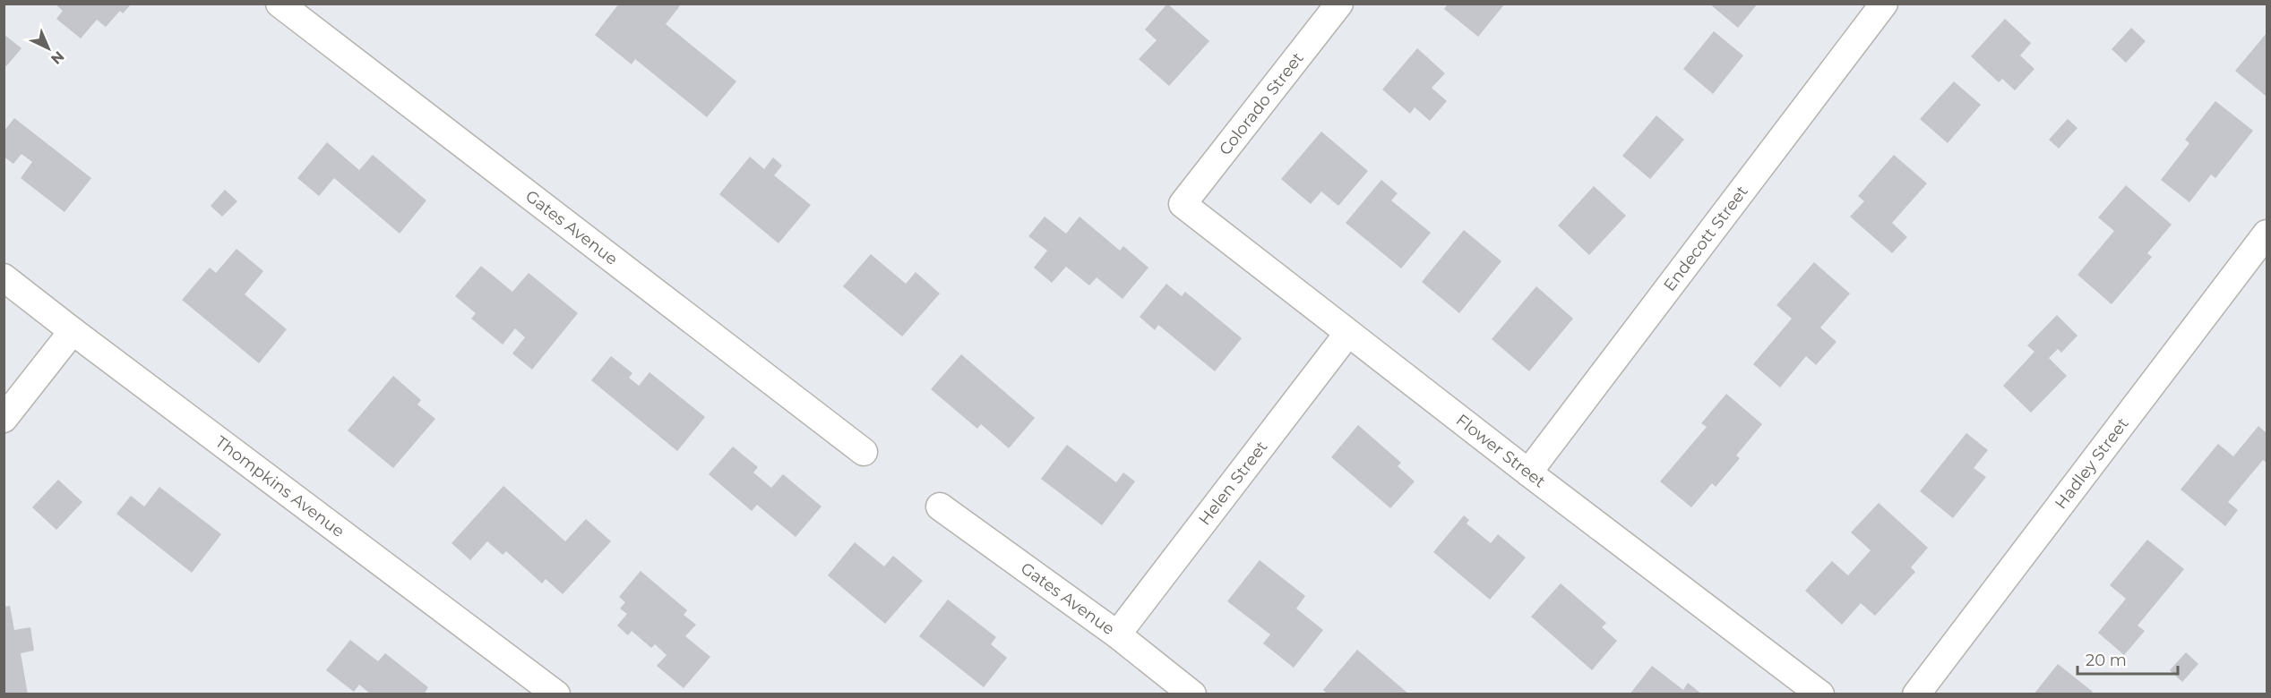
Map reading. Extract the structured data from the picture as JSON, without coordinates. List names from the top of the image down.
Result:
{
  "streets": {
    "street": [
      "Colorado Street",
      "Gates Avenue",
      "Endecott Street",
      "Flower Street",
      "Hadley Street",
      "Helen Street",
      "Thompkins Avenue"
    ]
  },
  "crossings": [
    ["Colorado Street", "Flower Street"],
    ["Gates Avenue", "Helen Street"],
    ["Endecott Street", "Flower Street"],
    ["Flower Street", "Helen Street"]
  ],
  "scale_bar": "20 m",
  "north": "bottom right"
}
